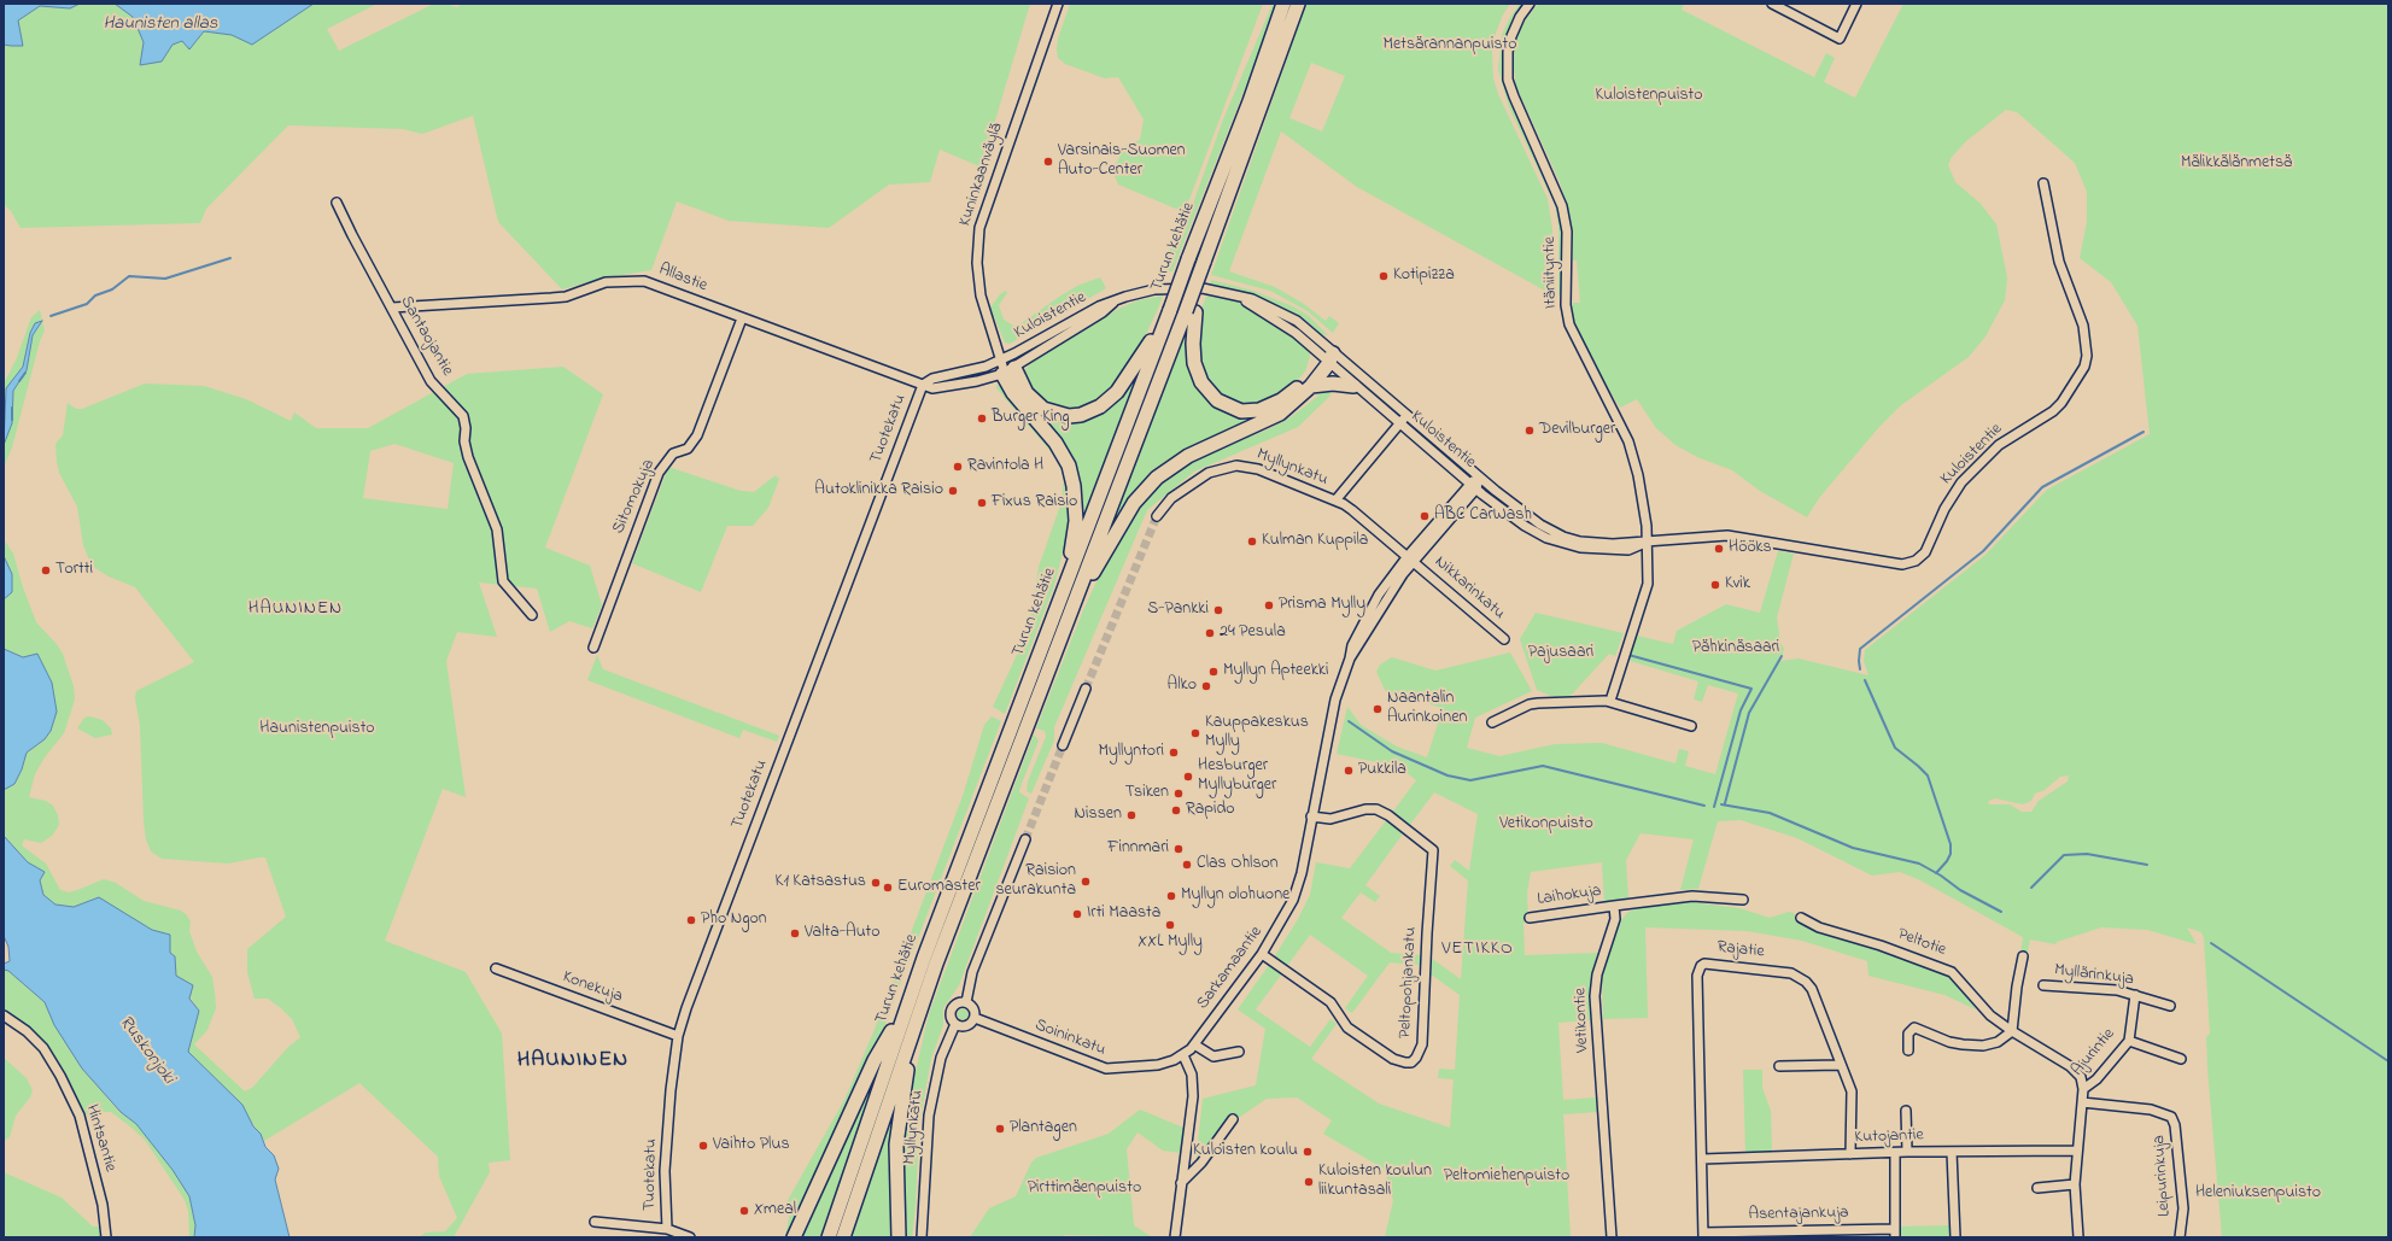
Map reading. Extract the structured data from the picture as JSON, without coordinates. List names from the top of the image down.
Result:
{
  "streets": {
    "highway": ["Turun kehätie"],
    "street": [
      "Kuninkaanväylä",
      "Itäniityntie",
      "Allastie",
      "Kuloistentie",
      "Santaojantie",
      "Tuotekatu",
      "Myllynkatu",
      "Sitomokuja",
      "Nikkarinkatu",
      "Laihokuja",
      "Peltotie",
      "Rajatie",
      "Sarkamaantie",
      "Myllärinkuja",
      "Peltopohjankatu",
      "Konekuja",
      "Vetikontie",
      "Soininkatu",
      "Ajurintie",
      "Kutojantie",
      "Hintsantie",
      "Leipurinkuja",
      "Asentajankuja"
    ]
  },
  "crossings": [
    ["Kuninkaanväylä", "Allastie"],
    ["Kuninkaanväylä", "Kuloistentie"],
    ["Itäniityntie", "Kuloistentie"],
    ["Allastie", "Kuloistentie"],
    ["Allastie", "Santaojantie"],
    ["Allastie", "Tuotekatu"],
    ["Allastie", "Sitomokuja"],
    ["Kuloistentie", "Sarkamaantie"],
    ["Tuotekatu", "Konekuja"],
    ["Myllynkatu", "Nikkarinkatu"],
    ["Myllynkatu", "Sarkamaantie"],
    ["Myllynkatu", "Soininkatu"],
    ["Nikkarinkatu", "Sarkamaantie"],
    ["Laihokuja", "Vetikontie"],
    ["Peltotie", "Ajurintie"],
    ["Rajatie", "Kutojantie"],
    ["Rajatie", "Asentajankuja"],
    ["Sarkamaantie", "Peltopohjankatu"],
    ["Sarkamaantie", "Soininkatu"],
    ["Myllärinkuja", "Ajurintie"],
    ["Ajurintie", "Leipurinkuja"]
  ],
  "districts": ["HAUNINEN", "VETIKKO", "HAUNINEN"],
  "water": ["Haunisten allas", "Ruskonjoki"],
  "parks": [
    "Metsärannanpuisto",
    "Kuloistenpuisto",
    "Mälikkälänmetsä",
    "Pähkinäsaari",
    "Pajusaari",
    "Haunistenpuisto",
    "Vetikonpuisto",
    "Peltomiehenpuisto",
    "Pirttimäenpuisto",
    "Heleniuksenpuisto"
  ],
  "places": [
    "Varsinais-Suomen Auto-Center",
    "Kotipizza",
    "Burger King",
    "Devilburger",
    "Ravintola H",
    "Autoklinikka Raisio",
    "Fixus Raisio",
    "ABC CarWash",
    "Kulman Kuppila",
    "Hööks",
    "Tortti",
    "Kvik",
    "Prisma Mylly",
    "S-Pankki",
    "24 Pesula",
    "Myllyn Apteekki",
    "Alko",
    "Naantalin Aurinkoinen",
    "Kauppakeskus Mylly",
    "Myllyntori",
    "Pukkila",
    "Hesburger Myllyburger",
    "Tsiken",
    "Rapido",
    "Nissen",
    "Finnmari",
    "Clas Ohlson",
    "Raision seurakunta",
    "K1 Katsastus",
    "Euromaster",
    "Myllyn olohuone",
    "Irti Maasta",
    "Pho Ngon",
    "XXL Mylly",
    "Valta-Auto",
    "Plantagen",
    "Vaihto Plus",
    "Kuloisten koulu",
    "Kuloisten koulun liikuntasali",
    "Xmeal"
  ]
}
